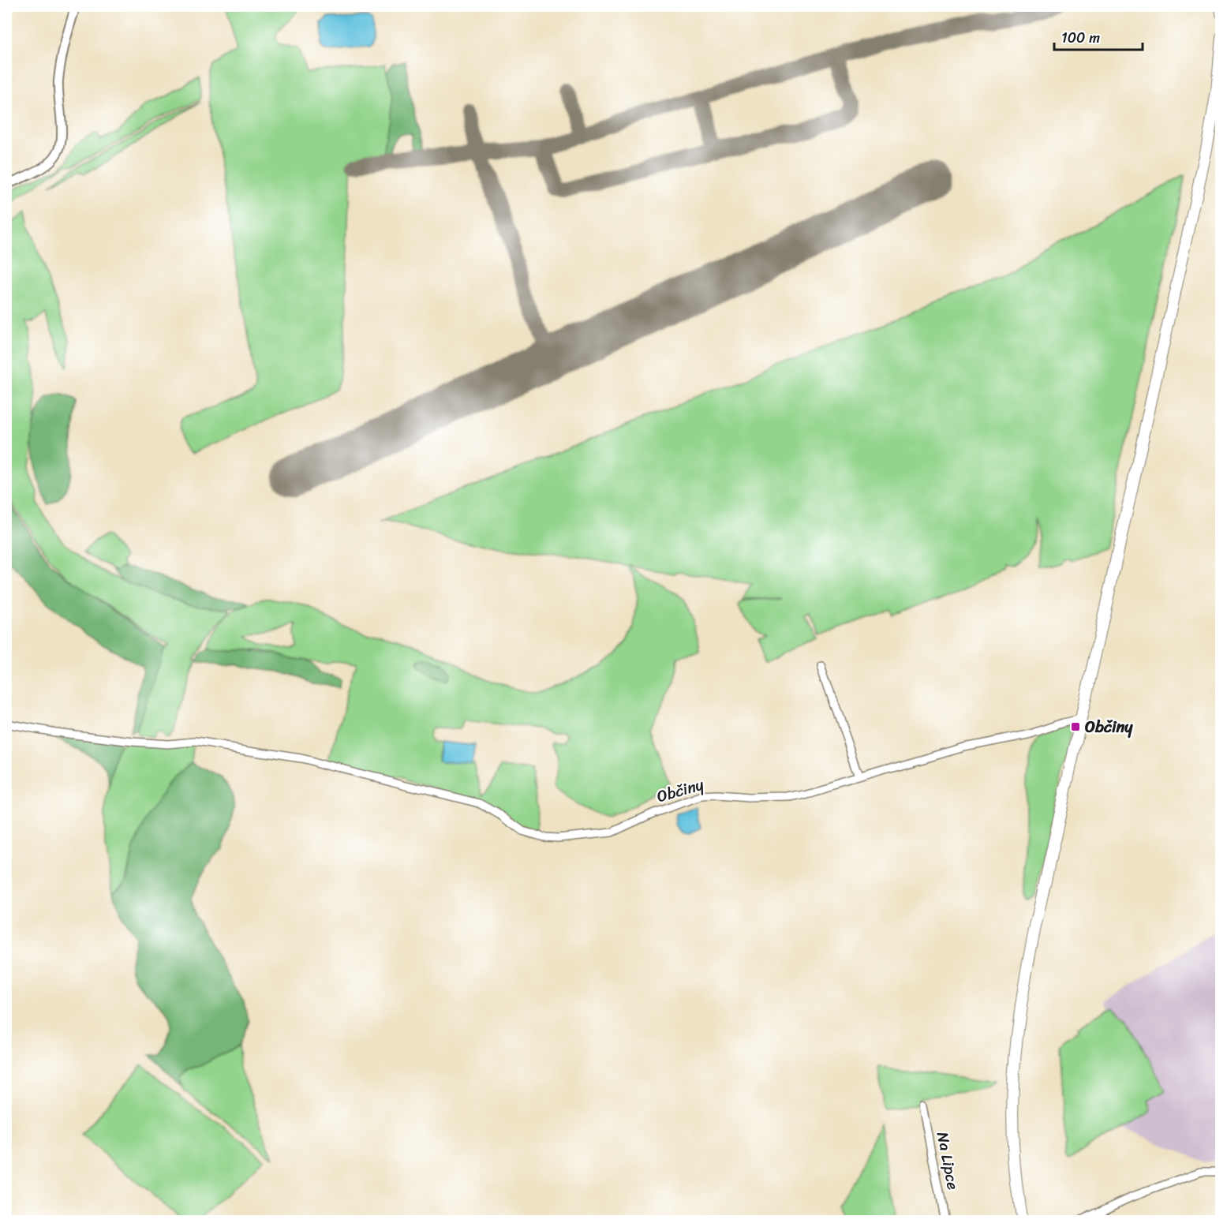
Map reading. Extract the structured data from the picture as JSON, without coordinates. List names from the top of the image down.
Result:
{
  "streets": {
    "street": ["Občiny", "Na Lipce"]
  },
  "places": {
    "transit": ["Občiny"]
  },
  "scale_bar": "100 m"
}
